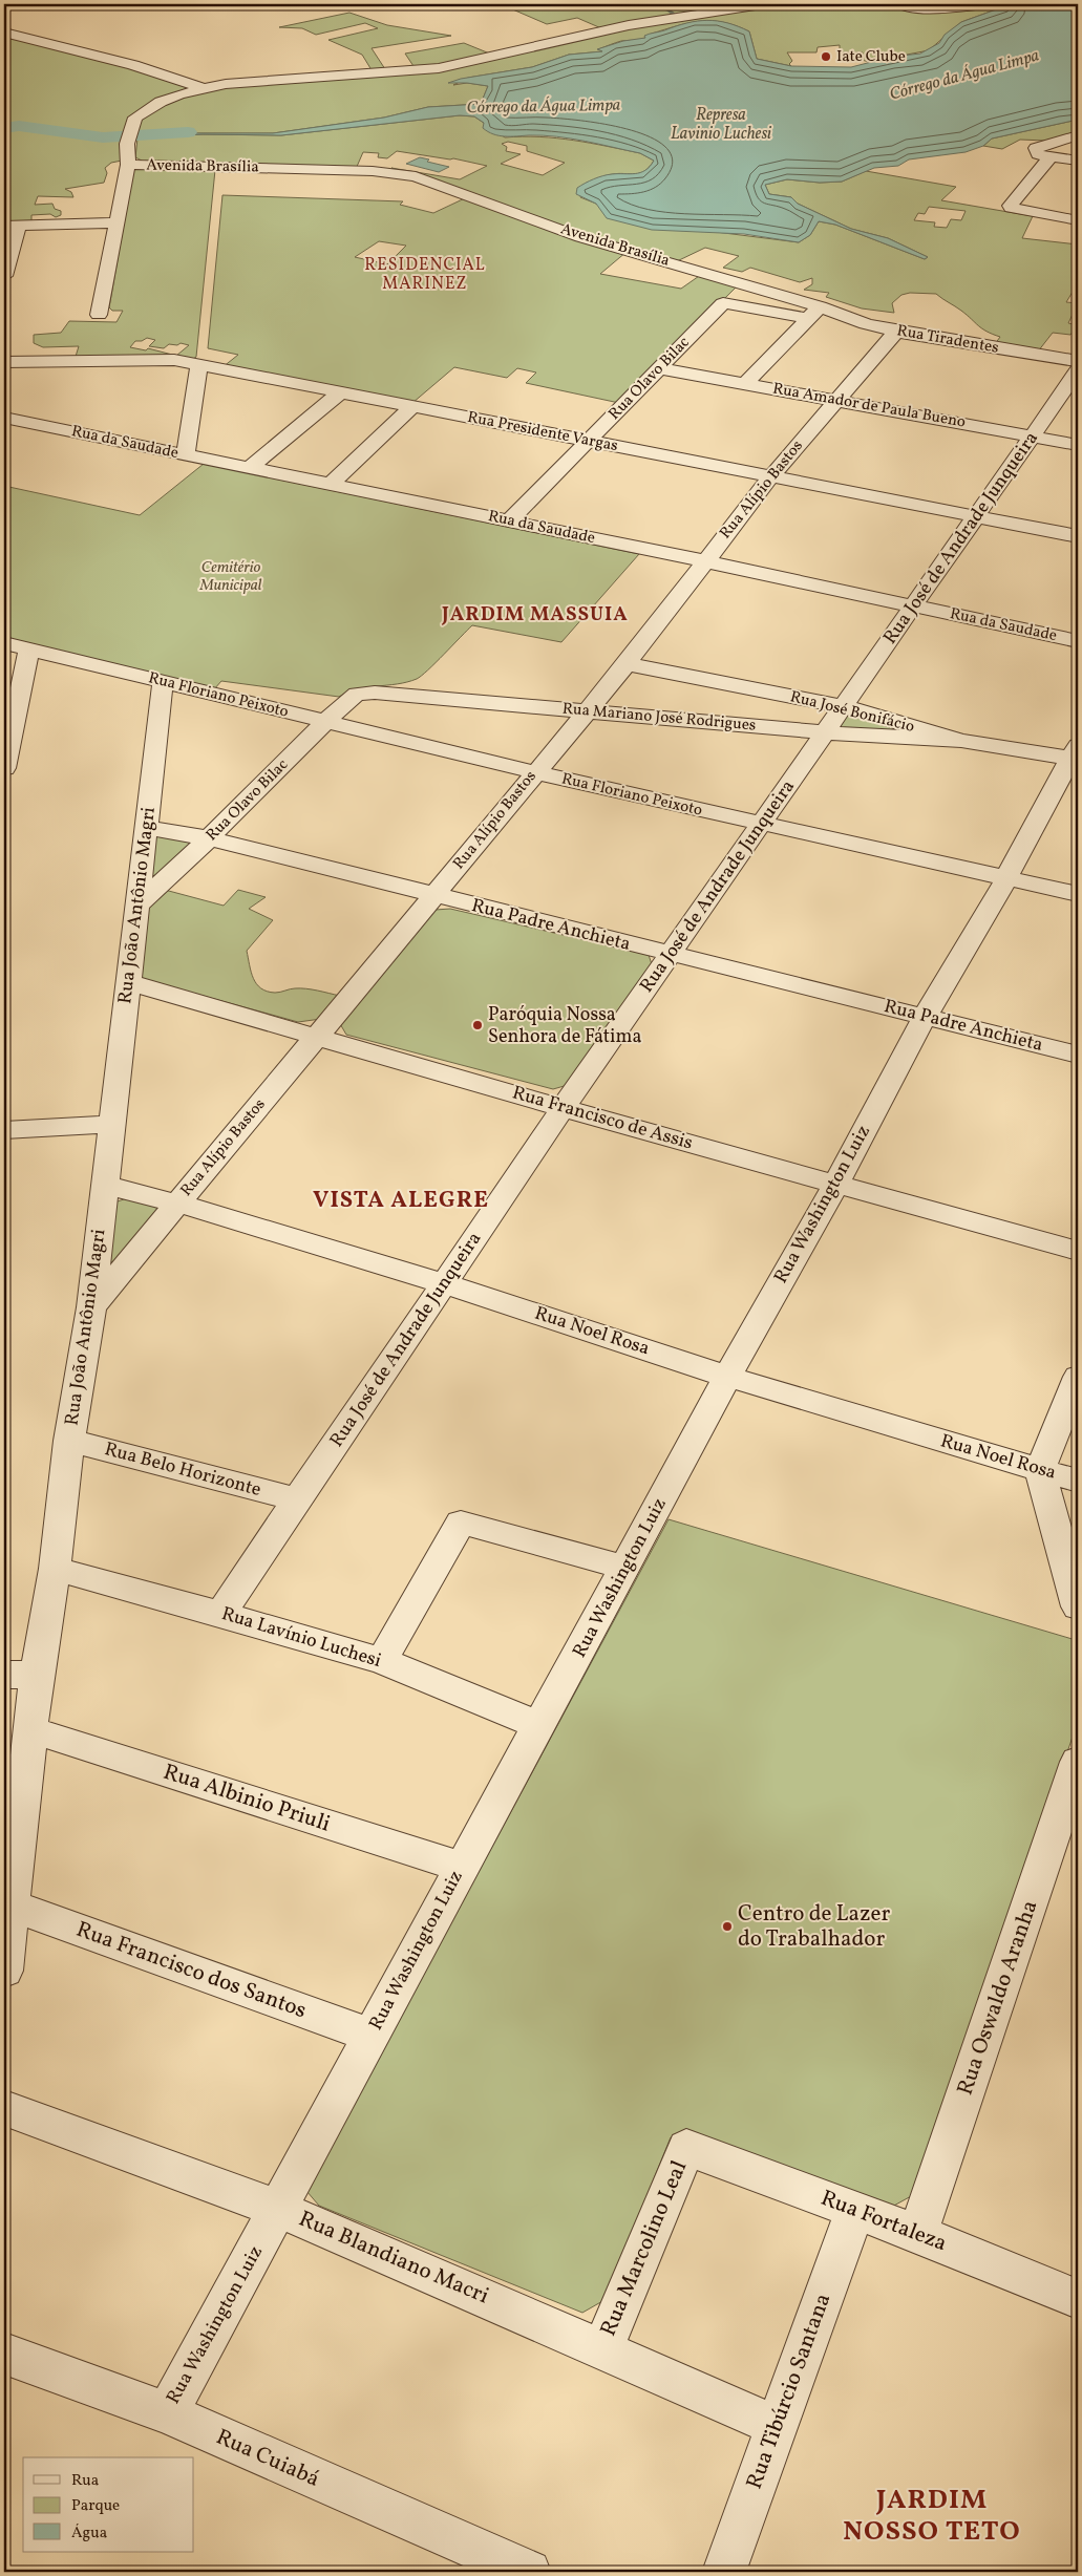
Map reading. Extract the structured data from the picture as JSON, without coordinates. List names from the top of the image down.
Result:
{
  "streets": {
    "street": [
      "Avenida Brasília",
      "Rua Tiradentes",
      "Rua Olavo Bilac",
      "Rua Amador de Paula Bueno",
      "Rua Presidente Vargas",
      "Rua da Saudade",
      "Rua Alípio Bastos",
      "Rua José de Andrade Junqueira",
      "Rua Floriano Peixoto",
      "Rua José Bonifácio",
      "Rua Mariano José Rodrigues",
      "Rua João Antônio Magri",
      "Rua Padre Anchieta",
      "Rua Francisco de Assis",
      "Rua Washington Luiz",
      "Rua Noel Rosa",
      "Rua Belo Horizonte",
      "Rua Lavínio Luchesi",
      "Rua Albinio Priuli",
      "Rua Francisco dos Santos",
      "Rua Oswaldo Aranha",
      "Rua Fortaleza",
      "Rua Marcolino Leal",
      "Rua Blandiano Macri",
      "Rua Tibúrcio Santana",
      "Rua Cuiabá"
    ]
  },
  "crossings": [
    ["Avenida Brasília", "Rua Tiradentes"],
    ["Rua Tiradentes", "Rua Olavo Bilac"],
    ["Rua Tiradentes", "Rua Alípio Bastos"],
    ["Rua Olavo Bilac", "Rua Amador de Paula Bueno"],
    ["Rua Olavo Bilac", "Rua Presidente Vargas"],
    ["Rua Olavo Bilac", "Rua da Saudade"],
    ["Rua Olavo Bilac", "Rua Floriano Peixoto"],
    ["Rua Olavo Bilac", "Rua Mariano José Rodrigues"],
    ["Rua Olavo Bilac", "Rua João Antônio Magri"],
    ["Rua Olavo Bilac", "Rua Padre Anchieta"],
    ["Rua Amador de Paula Bueno", "Rua Alípio Bastos"],
    ["Rua Amador de Paula Bueno", "Rua José de Andrade Junqueira"],
    ["Rua Presidente Vargas", "Rua Alípio Bastos"],
    ["Rua Presidente Vargas", "Rua José de Andrade Junqueira"],
    ["Rua da Saudade", "Rua Alípio Bastos"],
    ["Rua da Saudade", "Rua José de Andrade Junqueira"],
    ["Rua Alípio Bastos", "Rua Floriano Peixoto"],
    ["Rua Alípio Bastos", "Rua José Bonifácio"],
    ["Rua Alípio Bastos", "Rua Mariano José Rodrigues"],
    ["Rua Alípio Bastos", "Rua João Antônio Magri"],
    ["Rua Alípio Bastos", "Rua Padre Anchieta"],
    ["Rua Alípio Bastos", "Rua Francisco de Assis"],
    ["Rua Alípio Bastos", "Rua Noel Rosa"],
    ["Rua José de Andrade Junqueira", "Rua Floriano Peixoto"],
    ["Rua José de Andrade Junqueira", "Rua José Bonifácio"],
    ["Rua José de Andrade Junqueira", "Rua Mariano José Rodrigues"],
    ["Rua José de Andrade Junqueira", "Rua Padre Anchieta"],
    ["Rua José de Andrade Junqueira", "Rua Francisco de Assis"],
    ["Rua José de Andrade Junqueira", "Rua Noel Rosa"],
    ["Rua José de Andrade Junqueira", "Rua Belo Horizonte"],
    ["Rua José de Andrade Junqueira", "Rua Lavínio Luchesi"],
    ["Rua Floriano Peixoto", "Rua João Antônio Magri"],
    ["Rua Floriano Peixoto", "Rua Washington Luiz"],
    ["Rua José Bonifácio", "Rua Mariano José Rodrigues"],
    ["Rua José Bonifácio", "Rua Washington Luiz"],
    ["Rua João Antônio Magri", "Rua Padre Anchieta"],
    ["Rua João Antônio Magri", "Rua Francisco de Assis"],
    ["Rua João Antônio Magri", "Rua Noel Rosa"],
    ["Rua João Antônio Magri", "Rua Belo Horizonte"],
    ["Rua João Antônio Magri", "Rua Lavínio Luchesi"],
    ["Rua João Antônio Magri", "Rua Albinio Priuli"],
    ["Rua João Antônio Magri", "Rua Francisco dos Santos"],
    ["Rua Padre Anchieta", "Rua Washington Luiz"],
    ["Rua Francisco de Assis", "Rua Washington Luiz"],
    ["Rua Washington Luiz", "Rua Noel Rosa"],
    ["Rua Washington Luiz", "Rua Lavínio Luchesi"],
    ["Rua Washington Luiz", "Rua Albinio Priuli"],
    ["Rua Washington Luiz", "Rua Francisco dos Santos"],
    ["Rua Washington Luiz", "Rua Blandiano Macri"],
    ["Rua Washington Luiz", "Rua Cuiabá"],
    ["Rua Oswaldo Aranha", "Rua Fortaleza"],
    ["Rua Fortaleza", "Rua Marcolino Leal"],
    ["Rua Fortaleza", "Rua Tibúrcio Santana"],
    ["Rua Marcolino Leal", "Rua Blandiano Macri"],
    ["Rua Blandiano Macri", "Rua Tibúrcio Santana"]
  ],
  "districts": [
    "RESIDENCIAL MARINEZ",
    "JARDIM MASSUIA",
    "VISTA ALEGRE",
    "JARDIM NOSSO TETO"
  ],
  "water": ["Córrego da Água Limpa", "Represa Lavinio Luchesi"],
  "parks": ["Cemitério Municipal"],
  "places": ["Iate Clube", "Paróquia Nossa Senhora de Fátima", "Centro de Lazer do Trabalhador"],
  "legend": ["Rua", "Parque", "Água"]
}
